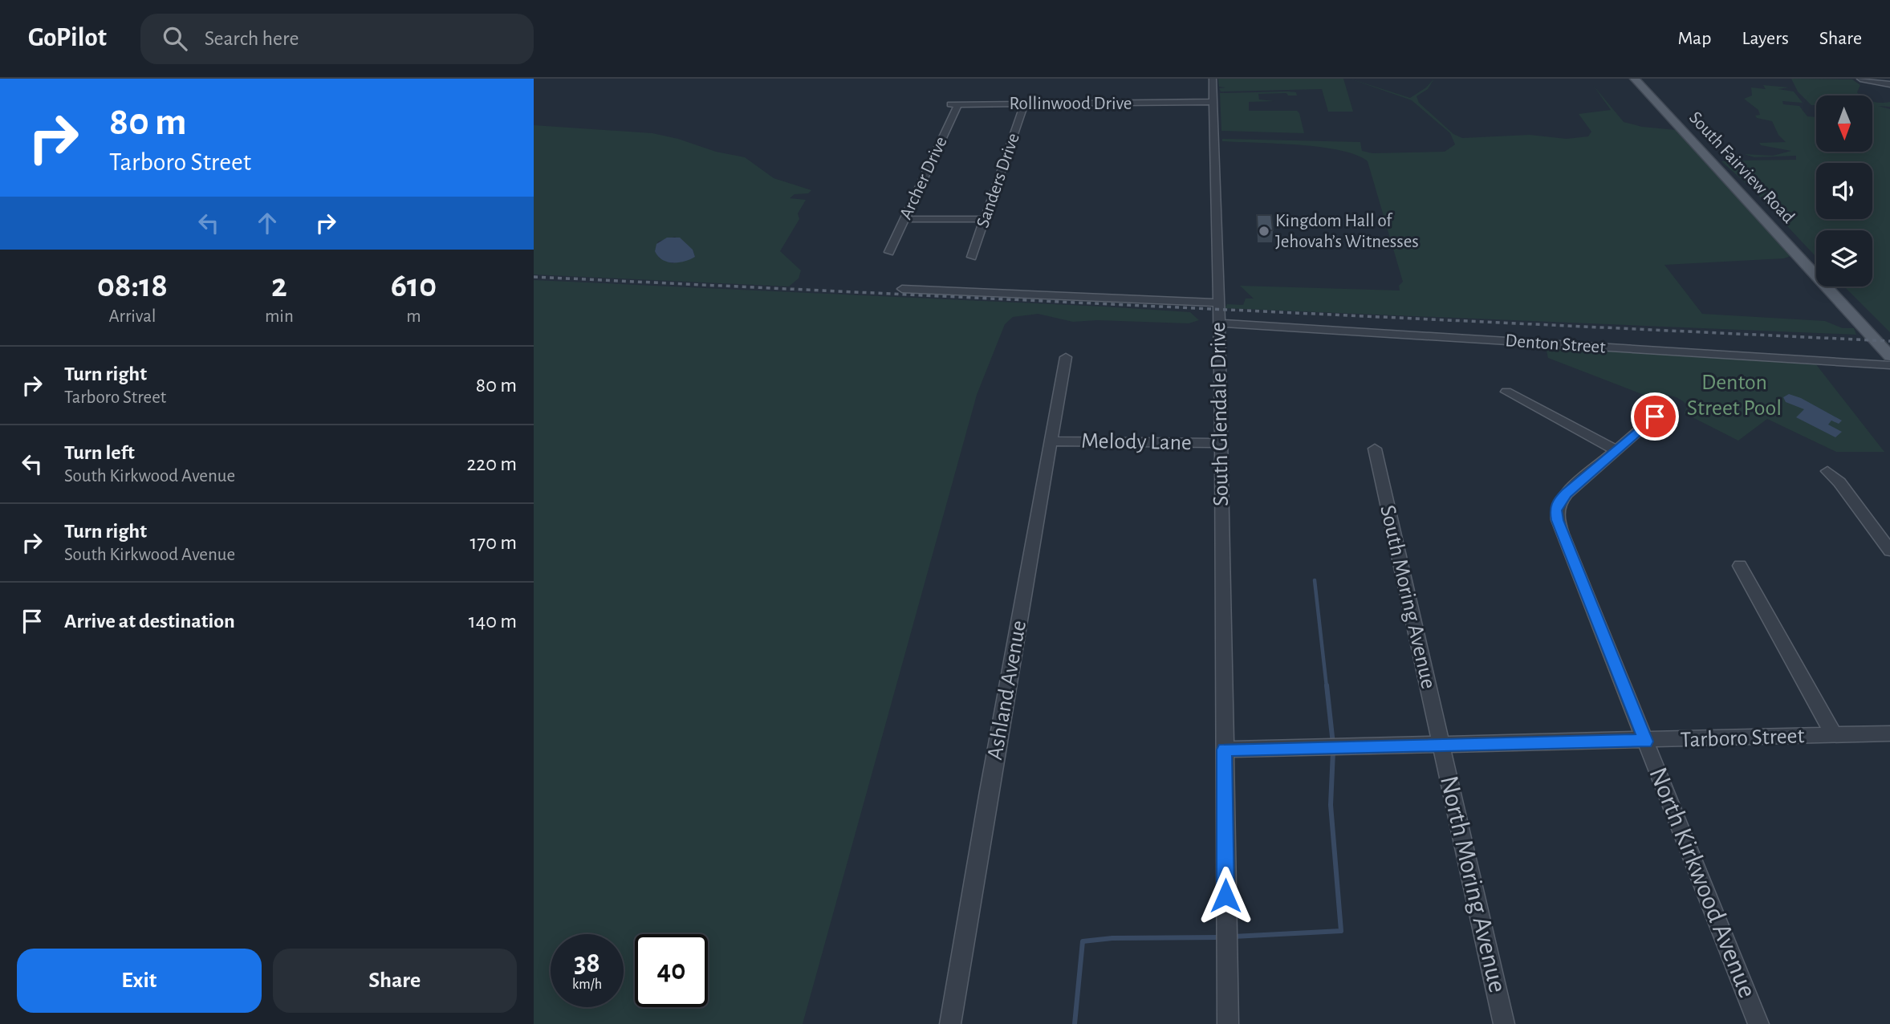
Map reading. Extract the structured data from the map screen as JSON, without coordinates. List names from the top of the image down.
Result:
{
  "streets": {
    "main road": ["South Fairview Road"],
    "street": [
      "Rollinwood Drive",
      "Archer Drive",
      "Sanders Drive",
      "Denton Street",
      "South Glendale Drive",
      "Melody Lane",
      "South Moring Avenue",
      "Ashland Avenue",
      "Tarboro Street",
      "North Kirkwood Avenue",
      "North Moring Avenue"
    ]
  },
  "crossings": [
    ["Rollinwood Drive", "Archer Drive"],
    ["Rollinwood Drive", "Sanders Drive"],
    ["Rollinwood Drive", "South Glendale Drive"],
    ["Denton Street", "South Glendale Drive"],
    ["South Glendale Drive", "Melody Lane"],
    ["South Glendale Drive", "Tarboro Street"],
    ["Melody Lane", "Ashland Avenue"],
    ["South Moring Avenue", "Tarboro Street"],
    ["South Moring Avenue", "North Moring Avenue"],
    ["Tarboro Street", "North Kirkwood Avenue"],
    ["Tarboro Street", "North Moring Avenue"]
  ],
  "parks": ["Denton Street Pool"],
  "places": ["Kingdom Hall of Jehovah’s Witnesses"],
  "north": "bottom",
  "page": {
    "header": "GoPilot",
    "search": "Search here",
    "nav": ["Map", "Layers", "Share"],
    "turn": ["80 m", "Tarboro Street"],
    "eta": [
      "08:18",
      "Arrival",
      "2",
      "min",
      "610",
      "m"
    ],
    "list": [
      {
        "name": "Turn right",
        "note": "Tarboro Street",
        "value": "80 m"
      },
      {
        "name": "Turn left",
        "note": "South Kirkwood Avenue",
        "value": "220 m"
      },
      {
        "name": "Turn right",
        "note": "South Kirkwood Avenue",
        "value": "170 m"
      },
      {
        "name": "Arrive at destination",
        "value": "140 m"
      }
    ],
    "speed": "38 km/h",
    "limit": "40",
    "buttons": ["Exit", "Share"]
  }
}
